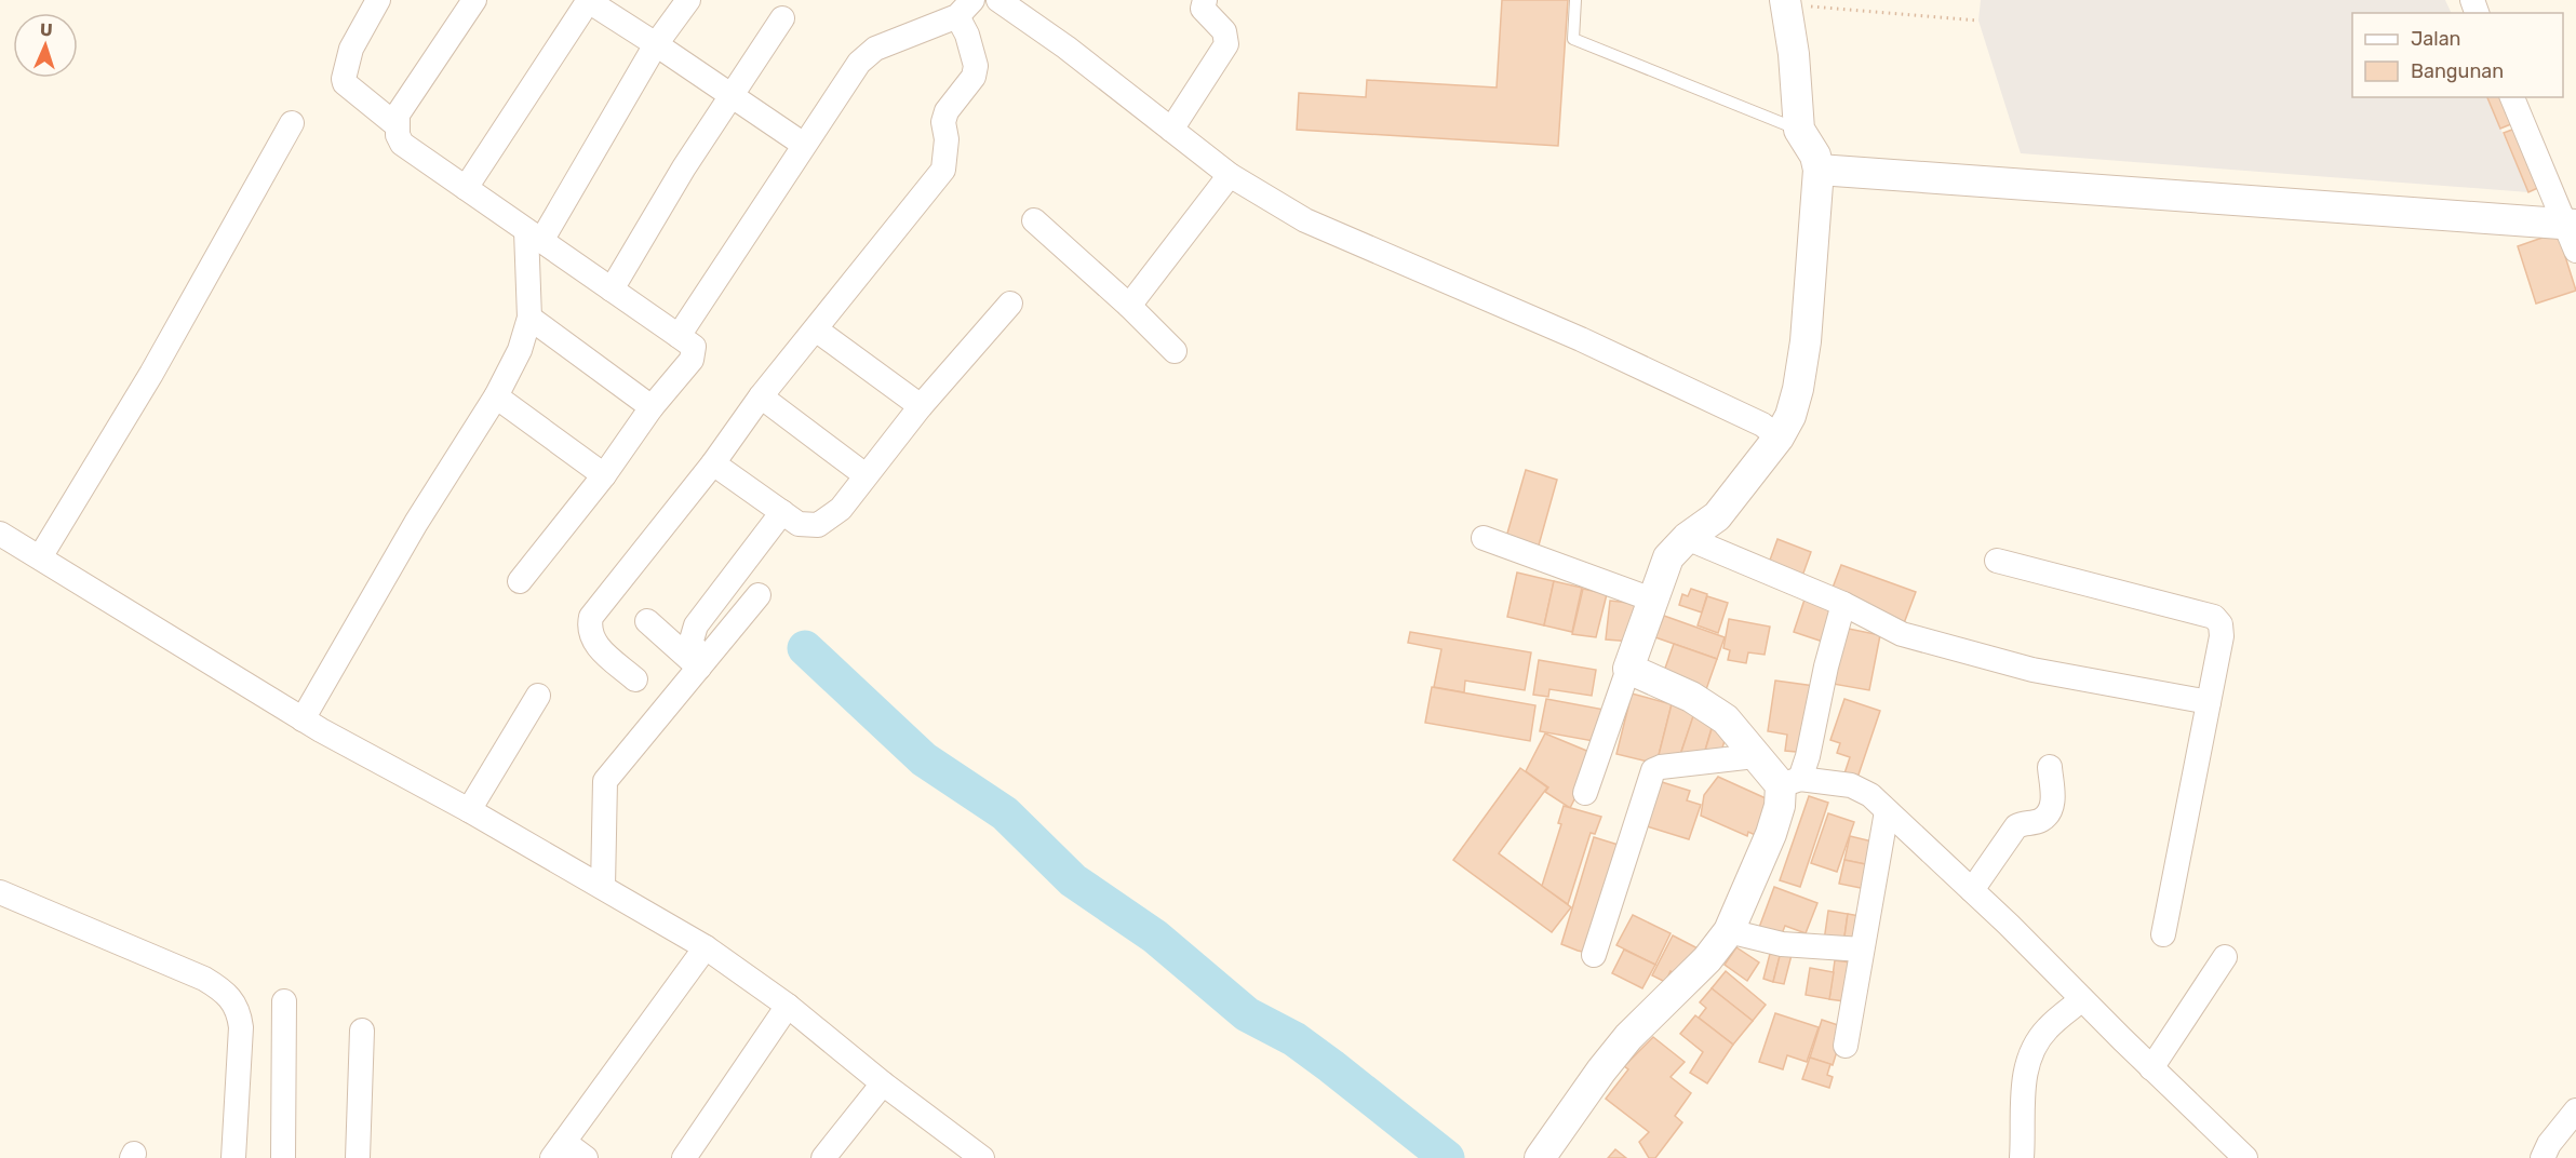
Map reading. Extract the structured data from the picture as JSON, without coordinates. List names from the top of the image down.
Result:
{
  "legend": ["Jalan", "Bangunan"],
  "north": "top"
}
